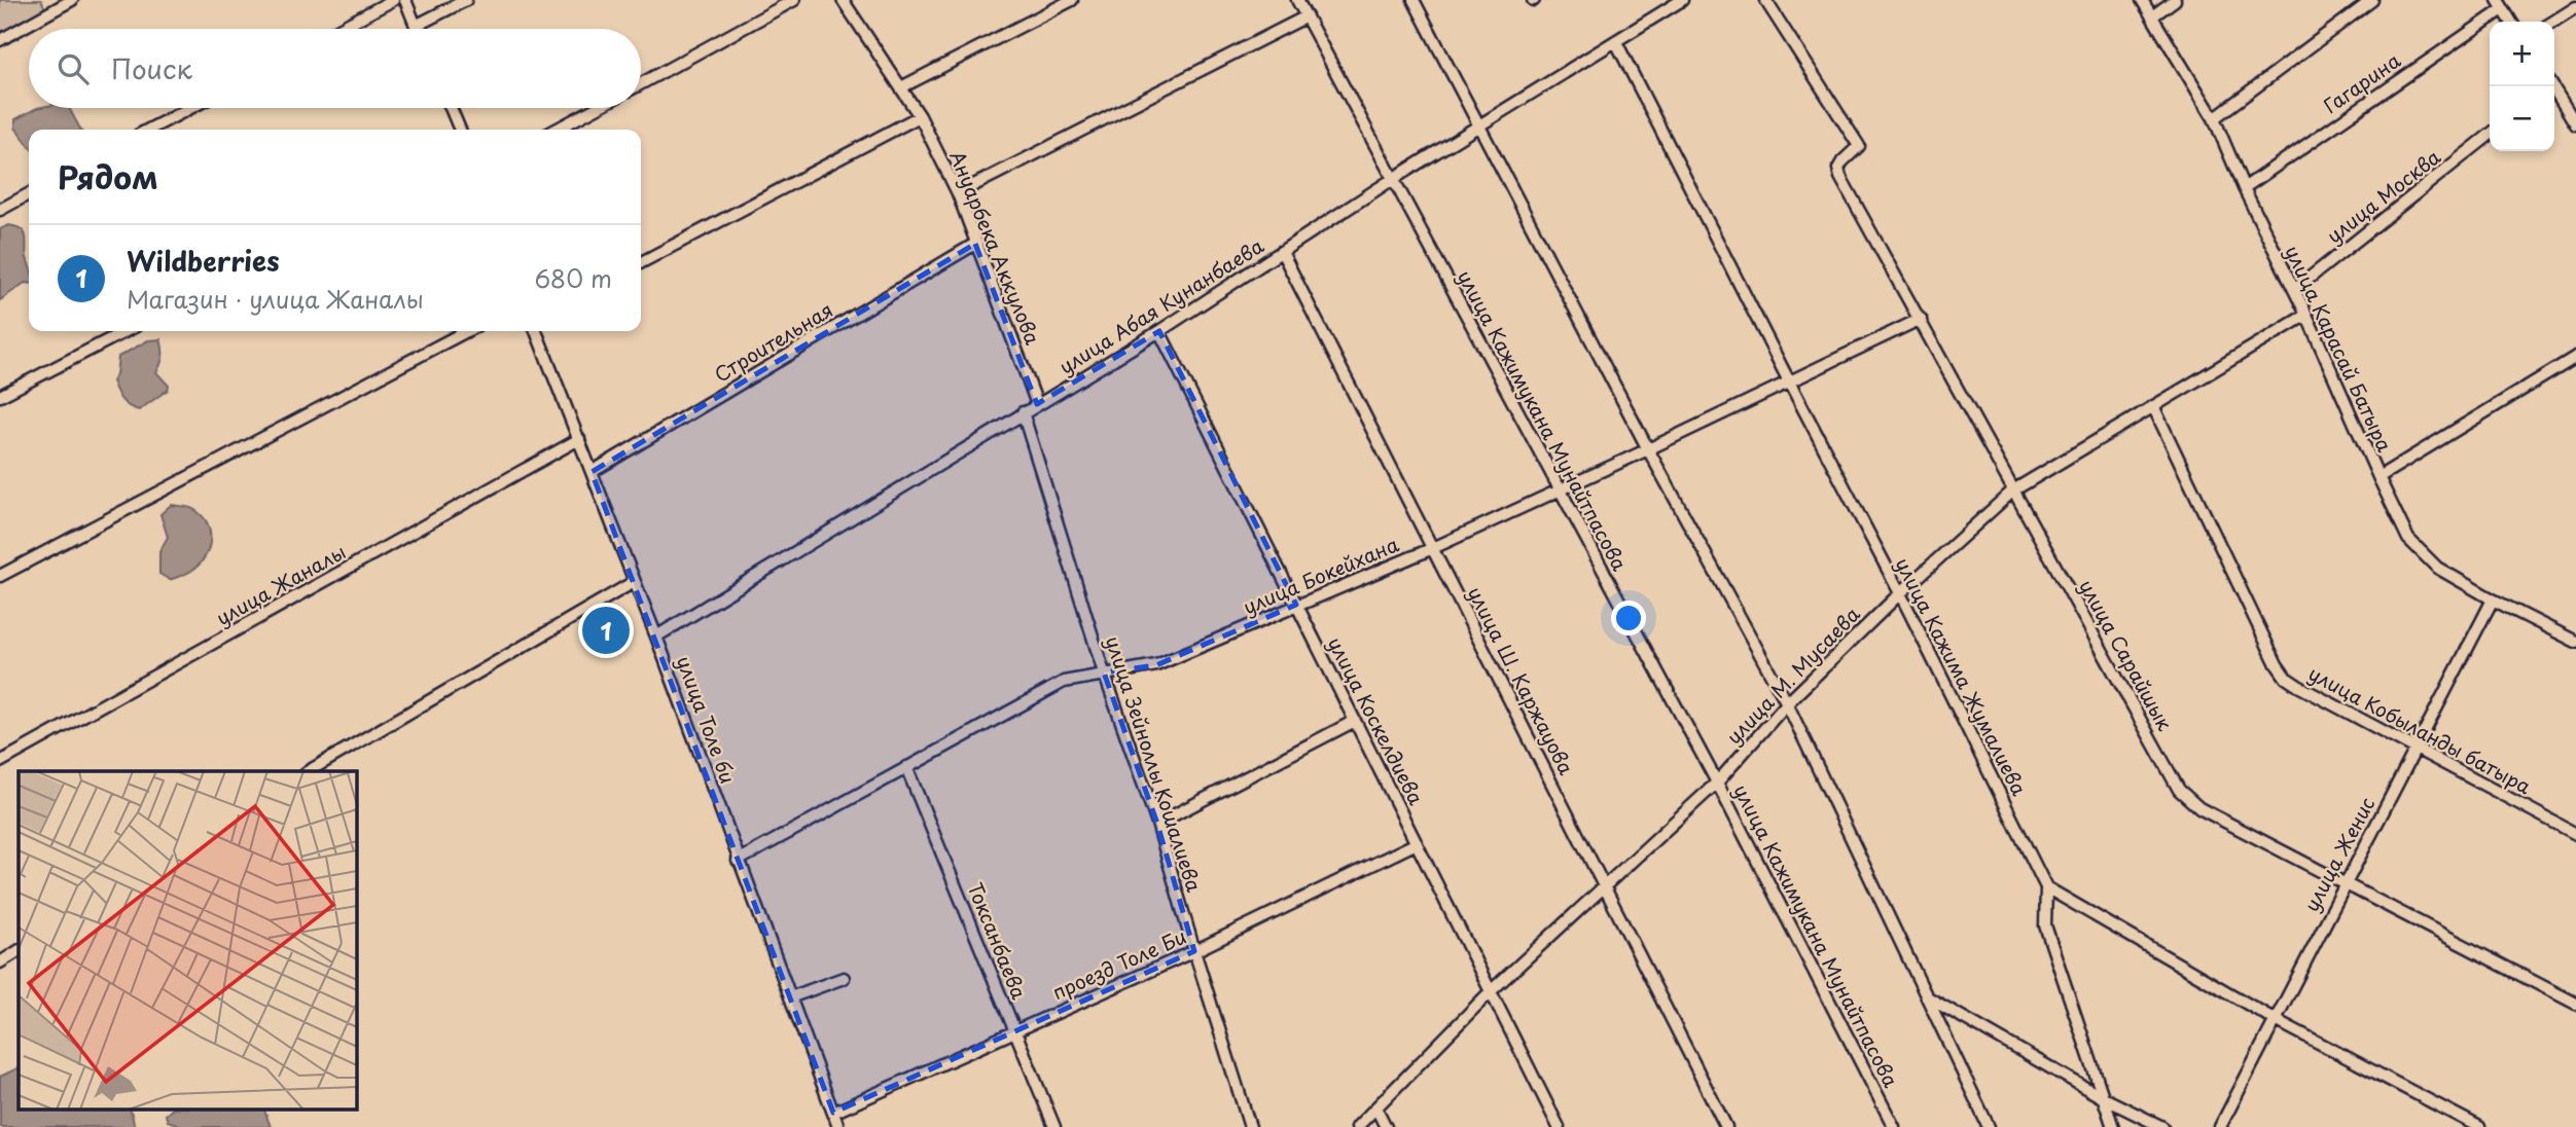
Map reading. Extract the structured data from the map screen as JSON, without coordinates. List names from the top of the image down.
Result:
{
  "streets": {
    "street": [
      "Гагарина",
      "улица Москва",
      "Ануарбека Аккулова",
      "улица Абая Кунанбаева",
      "Строительная",
      "улица Карасай Батыра",
      "улица Кажимукана Мунайтпасова",
      "улица Бокейхана",
      "улица Жаналы",
      "улица Сарайшык",
      "улица М. Мусаева",
      "улица Кажима Жумалиева",
      "улица Ш. Каржауова",
      "улица Толе би",
      "улица Коскелдиева",
      "улица Кобыланды батыра",
      "улица Зейноллы Кошалиева",
      "улица Женис",
      "Токсанбаева",
      "проезд Толе Би"
    ]
  },
  "crossings": [
    ["Гагарина", "улица Карасай Батыра"],
    ["улица Москва", "улица Карасай Батыра"],
    ["Ануарбека Аккулова", "улица Абая Кунанбаева"],
    ["Ануарбека Аккулова", "Строительная"],
    ["улица Абая Кунанбаева", "улица Кажимукана Мунайтпасова"],
    ["улица Абая Кунанбаева", "улица Кажима Жумалиева"],
    ["улица Абая Кунанбаева", "улица Ш. Каржауова"],
    ["улица Абая Кунанбаева", "улица Толе би"],
    ["улица Абая Кунанбаева", "улица Коскелдиева"],
    ["улица Абая Кунанбаева", "улица Зейноллы Кошалиева"],
    ["Строительная", "улица Толе би"],
    ["улица Карасай Батыра", "улица М. Мусаева"],
    ["улица Карасай Батыра", "улица Женис"],
    ["улица Кажимукана Мунайтпасова", "улица Бокейхана"],
    ["улица Кажимукана Мунайтпасова", "улица М. Мусаева"],
    ["улица Бокейхана", "улица Сарайшык"],
    ["улица Бокейхана", "улица Кажима Жумалиева"],
    ["улица Бокейхана", "улица Ш. Каржауова"],
    ["улица Бокейхана", "улица Толе би"],
    ["улица Бокейхана", "улица Коскелдиева"],
    ["улица Бокейхана", "улица Зейноллы Кошалиева"],
    ["улица Бокейхана", "Токсанбаева"],
    ["улица Жаналы", "улица Толе би"],
    ["улица Сарайшык", "улица М. Мусаева"],
    ["улица Сарайшык", "улица Женис"],
    ["улица М. Мусаева", "улица Кажима Жумалиева"],
    ["улица М. Мусаева", "улица Ш. Каржауова"],
    ["улица М. Мусаева", "улица Коскелдиева"],
    ["улица М. Мусаева", "улица Кобыланды батыра"],
    ["улица Толе би", "проезд Толе Би"],
    ["улица Коскелдиева", "проезд Толе Би"],
    ["улица Кобыланды батыра", "улица Женис"],
    ["улица Зейноллы Кошалиева", "проезд Толе Би"],
    ["Токсанбаева", "проезд Толе Би"]
  ],
  "page": {
    "map_buttons": ["+", "−"],
    "search": "Поиск",
    "heading": "Рядом",
    "list": [
      {
        "mark": "1",
        "name": "Wildberries",
        "note": "Магазин · улица Жаналы",
        "value": "680 m"
      }
    ],
    "pins": "1"
  }
}
